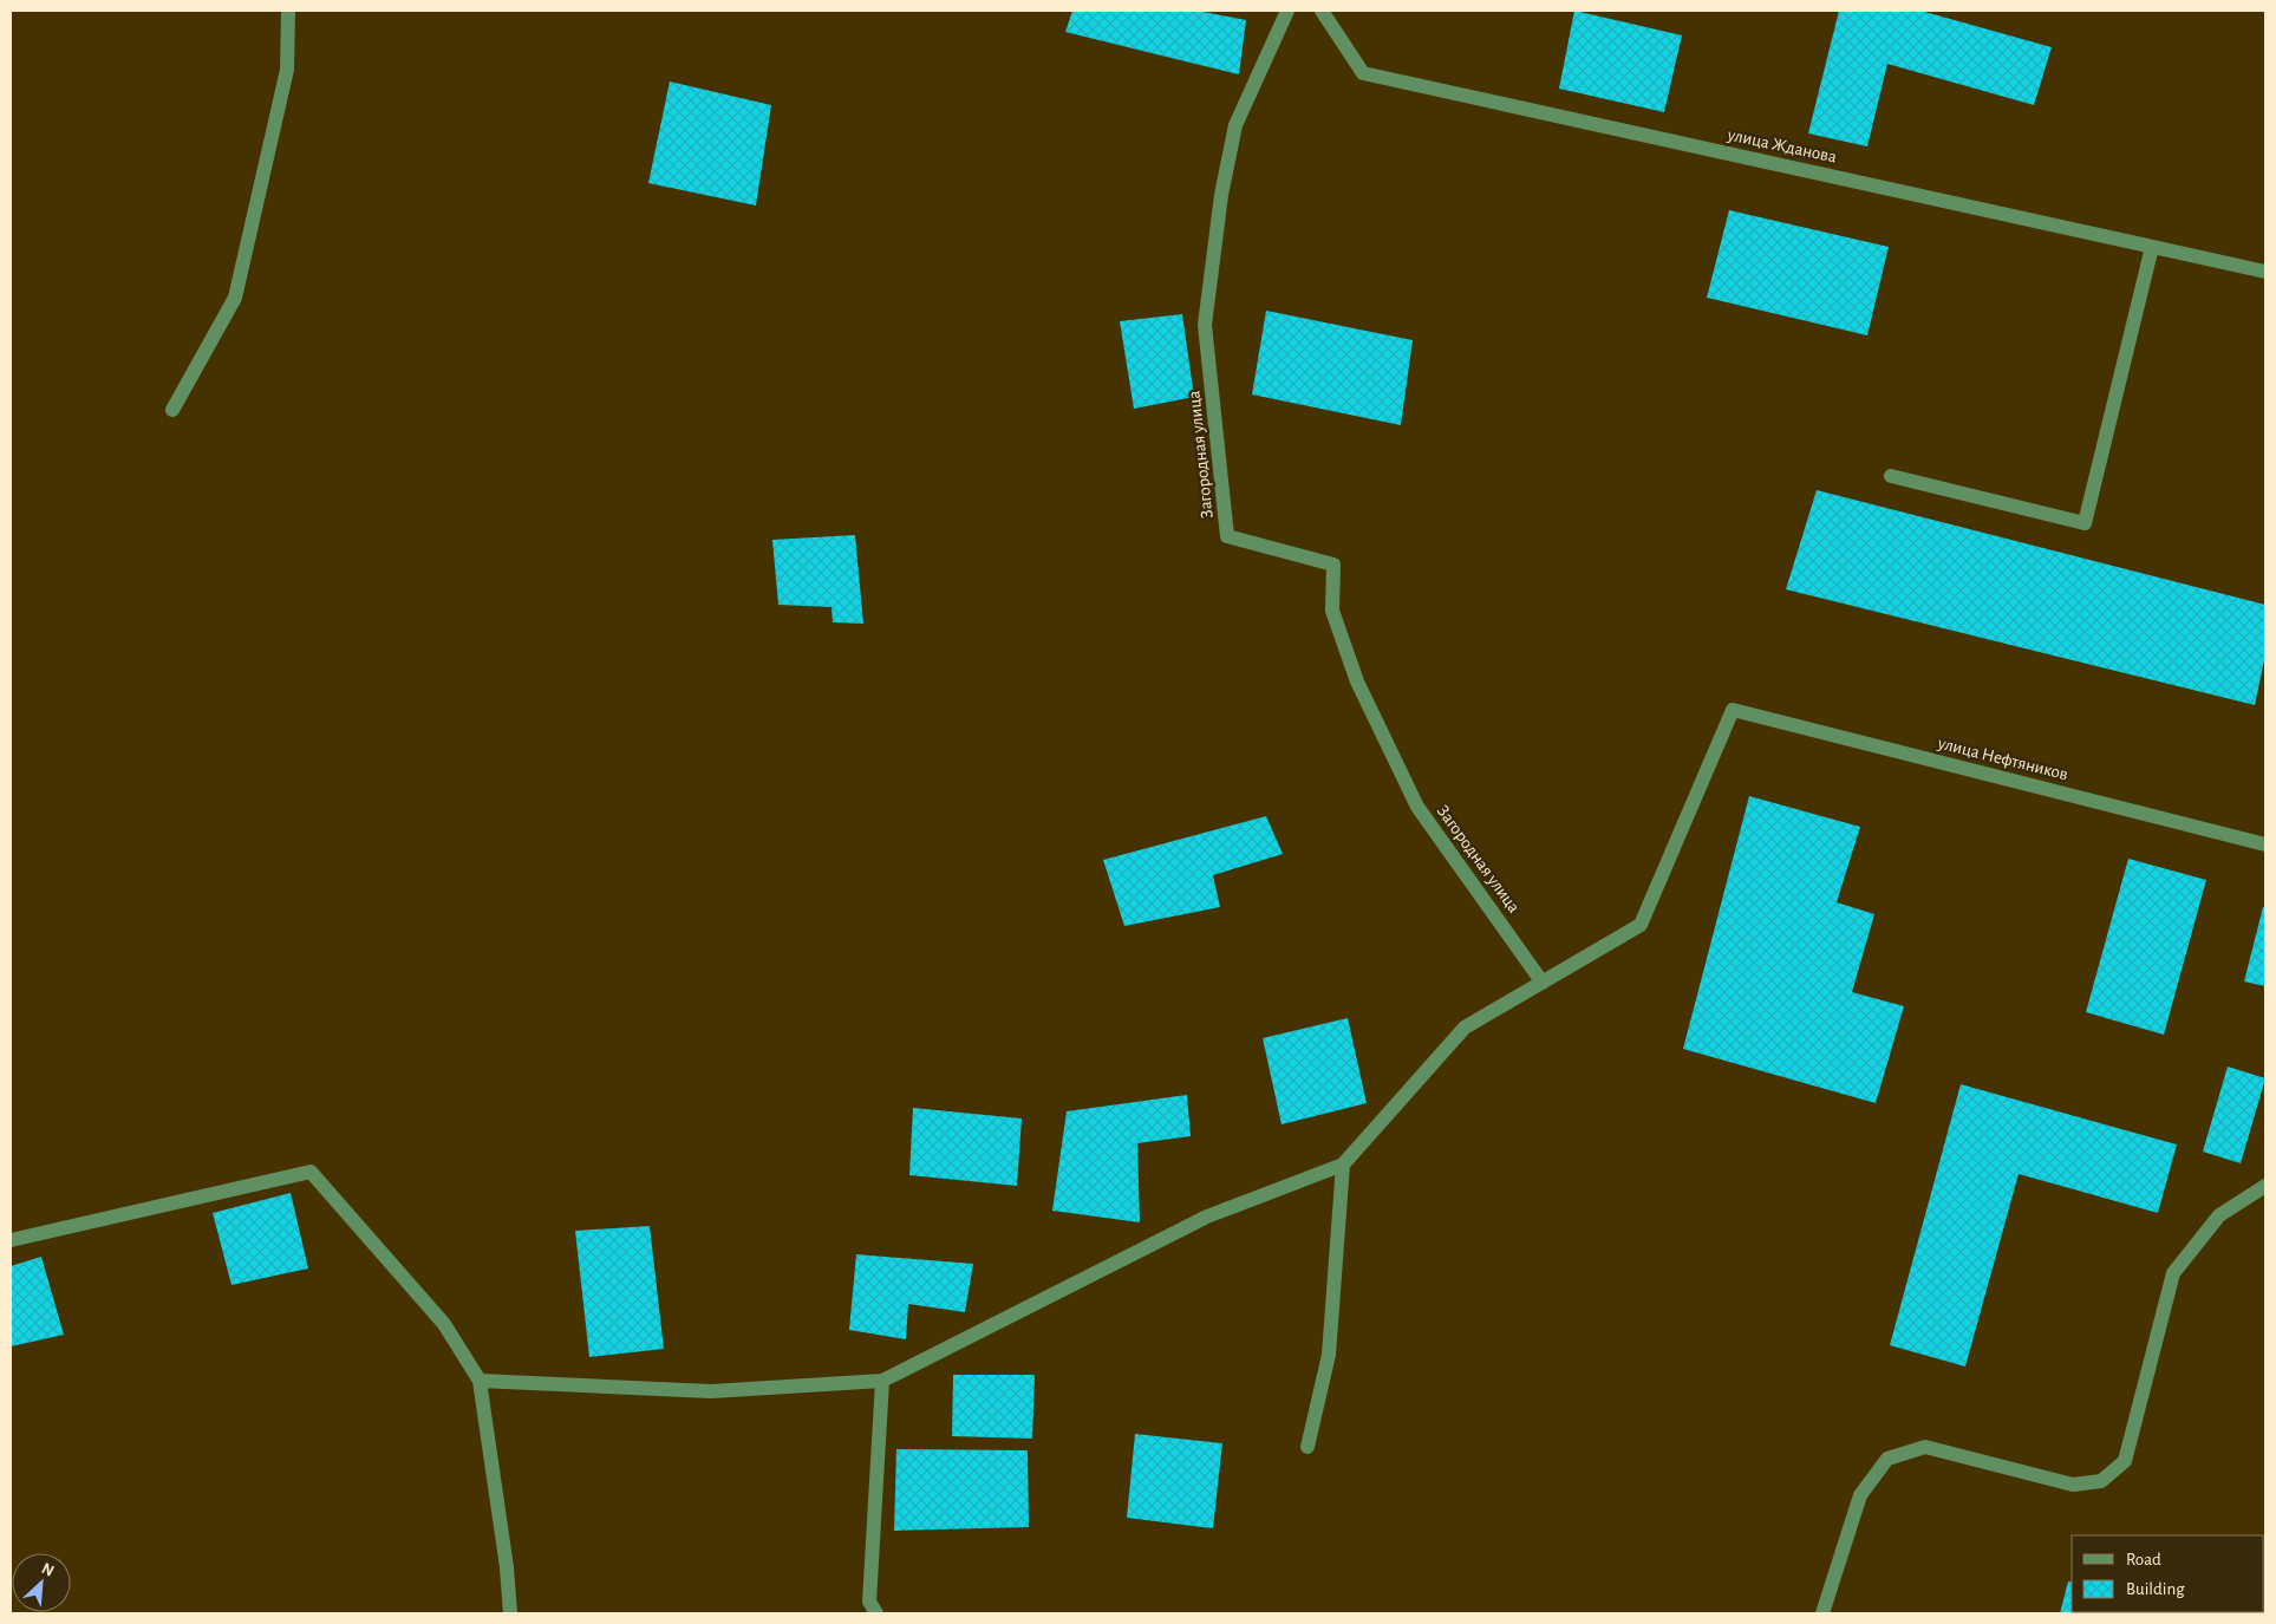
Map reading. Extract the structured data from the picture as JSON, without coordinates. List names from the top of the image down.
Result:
{
  "streets": {
    "street": ["улица Жданова", "Загородная улица", "улица Нефтяников"]
  },
  "crossings": [
    ["Загородная улица", "улица Нефтяников"]
  ],
  "legend": ["Road", "Building"],
  "north": "top right"
}
